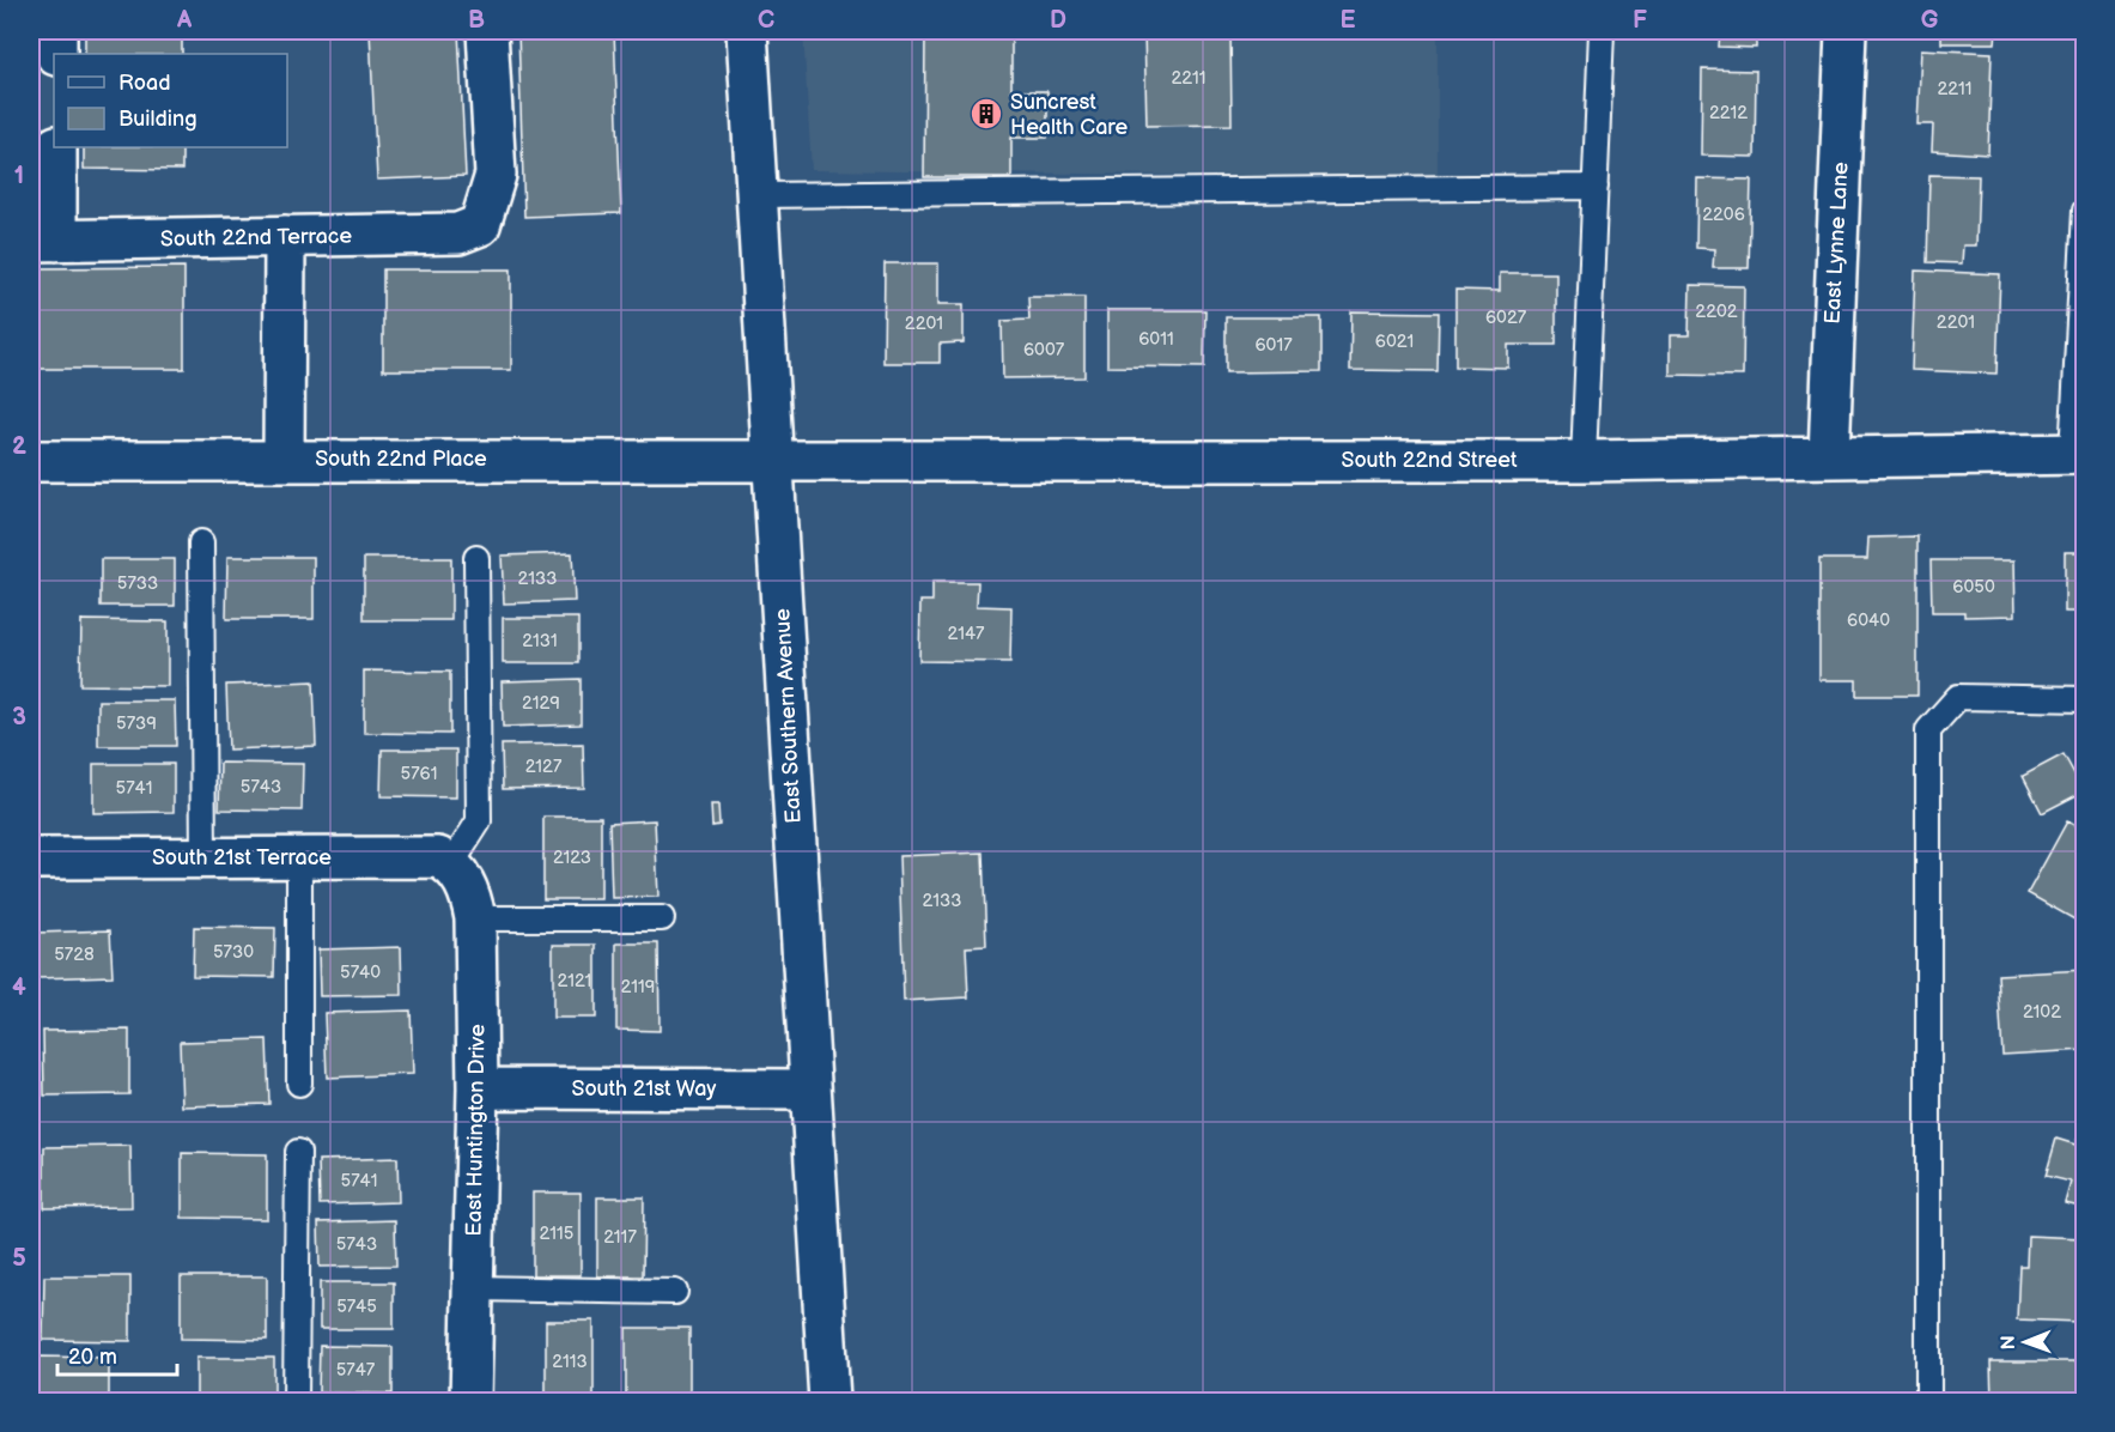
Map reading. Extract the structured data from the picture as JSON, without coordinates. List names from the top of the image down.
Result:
{
  "streets": {
    "street": [
      "South 22nd Terrace",
      "East Lynne Lane",
      "South 22nd Place",
      "South 22nd Street",
      "East Southern Avenue",
      "South 21st Terrace",
      "South 21st Way",
      "East Huntington Drive"
    ]
  },
  "crossings": [
    ["East Lynne Lane", "South 22nd Street"],
    ["South 22nd Place", "South 22nd Street"],
    ["South 22nd Place", "East Southern Avenue"],
    ["South 22nd Street", "East Southern Avenue"],
    ["East Southern Avenue", "South 21st Way"],
    ["South 21st Terrace", "East Huntington Drive"],
    ["South 21st Way", "East Huntington Drive"]
  ],
  "places": {
    "building": ["Suncrest Health Care"]
  },
  "house_numbers": [
    "2211",
    "2211",
    "2212",
    "2206",
    "2202",
    "6027",
    "2201",
    "2201",
    "6011",
    "6021",
    "6017",
    "6007",
    "2133",
    "5733",
    "6050",
    "6040",
    "2147",
    "2131",
    "2129",
    "5739",
    "2127",
    "5761",
    "5743",
    "5741",
    "2123",
    "2133",
    "5730",
    "5728",
    "5740",
    "2121",
    "2119",
    "2102",
    "5741",
    "2115",
    "2117",
    "5743",
    "5745",
    "2113",
    "5747"
  ],
  "legend": ["Road", "Building"],
  "scale_bar": "20 m",
  "north": "left",
  "grid": {
    "columns": [
      "A",
      "B",
      "C",
      "D",
      "E",
      "F",
      "G"
    ],
    "rows": [
      "1",
      "2",
      "3",
      "4",
      "5"
    ]
  }
}
